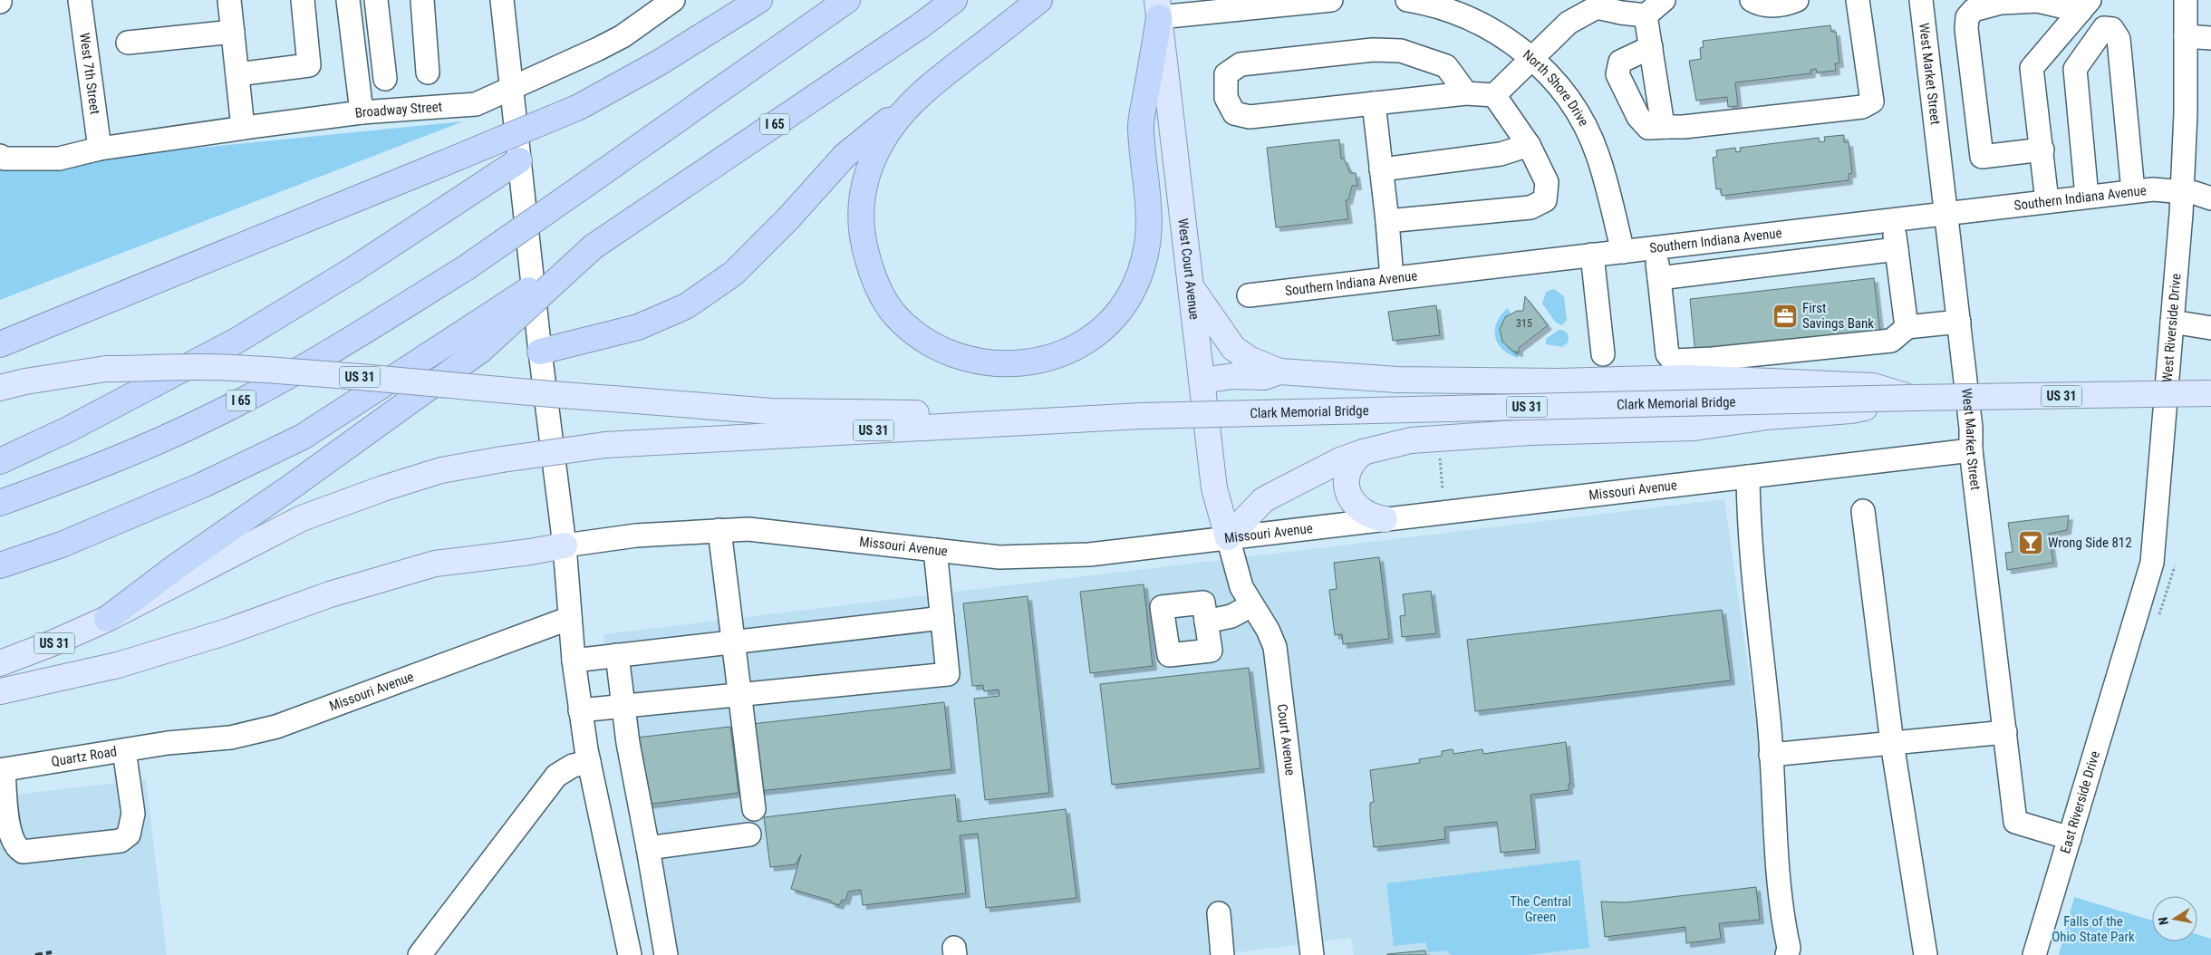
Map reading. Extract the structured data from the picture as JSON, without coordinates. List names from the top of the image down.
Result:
{
  "streets": {
    "highway": ["I 65"],
    "main road": ["West Court Avenue", "US 31", "Clark Memorial Bridge"],
    "street": [
      "West 7th Street",
      "West Market Street",
      "North Shore Drive",
      "Broadway Street",
      "Southern Indiana Avenue",
      "West Riverside Drive",
      "Missouri Avenue",
      "Court Avenue",
      "Quartz Road",
      "East Riverside Drive"
    ]
  },
  "crossings": [
    ["West 7th Street", "Broadway Street"],
    ["West Market Street", "Southern Indiana Avenue"],
    ["West Market Street", "Missouri Avenue"],
    ["West Market Street", "East Riverside Drive"],
    ["North Shore Drive", "Southern Indiana Avenue"],
    ["Southern Indiana Avenue", "West Riverside Drive"],
    ["West Court Avenue", "Missouri Avenue"],
    ["West Court Avenue", "Court Avenue"],
    ["West Riverside Drive", "East Riverside Drive"],
    ["US 31", "Clark Memorial Bridge"],
    ["Missouri Avenue", "Court Avenue"],
    ["Missouri Avenue", "Quartz Road"]
  ],
  "parks": ["The Central Green", "Falls of the Ohio State Park"],
  "places": {
    "office": ["First Savings Bank"],
    "bar": ["Wrong Side 812"]
  },
  "house_numbers": ["315"],
  "north": "left"
}
